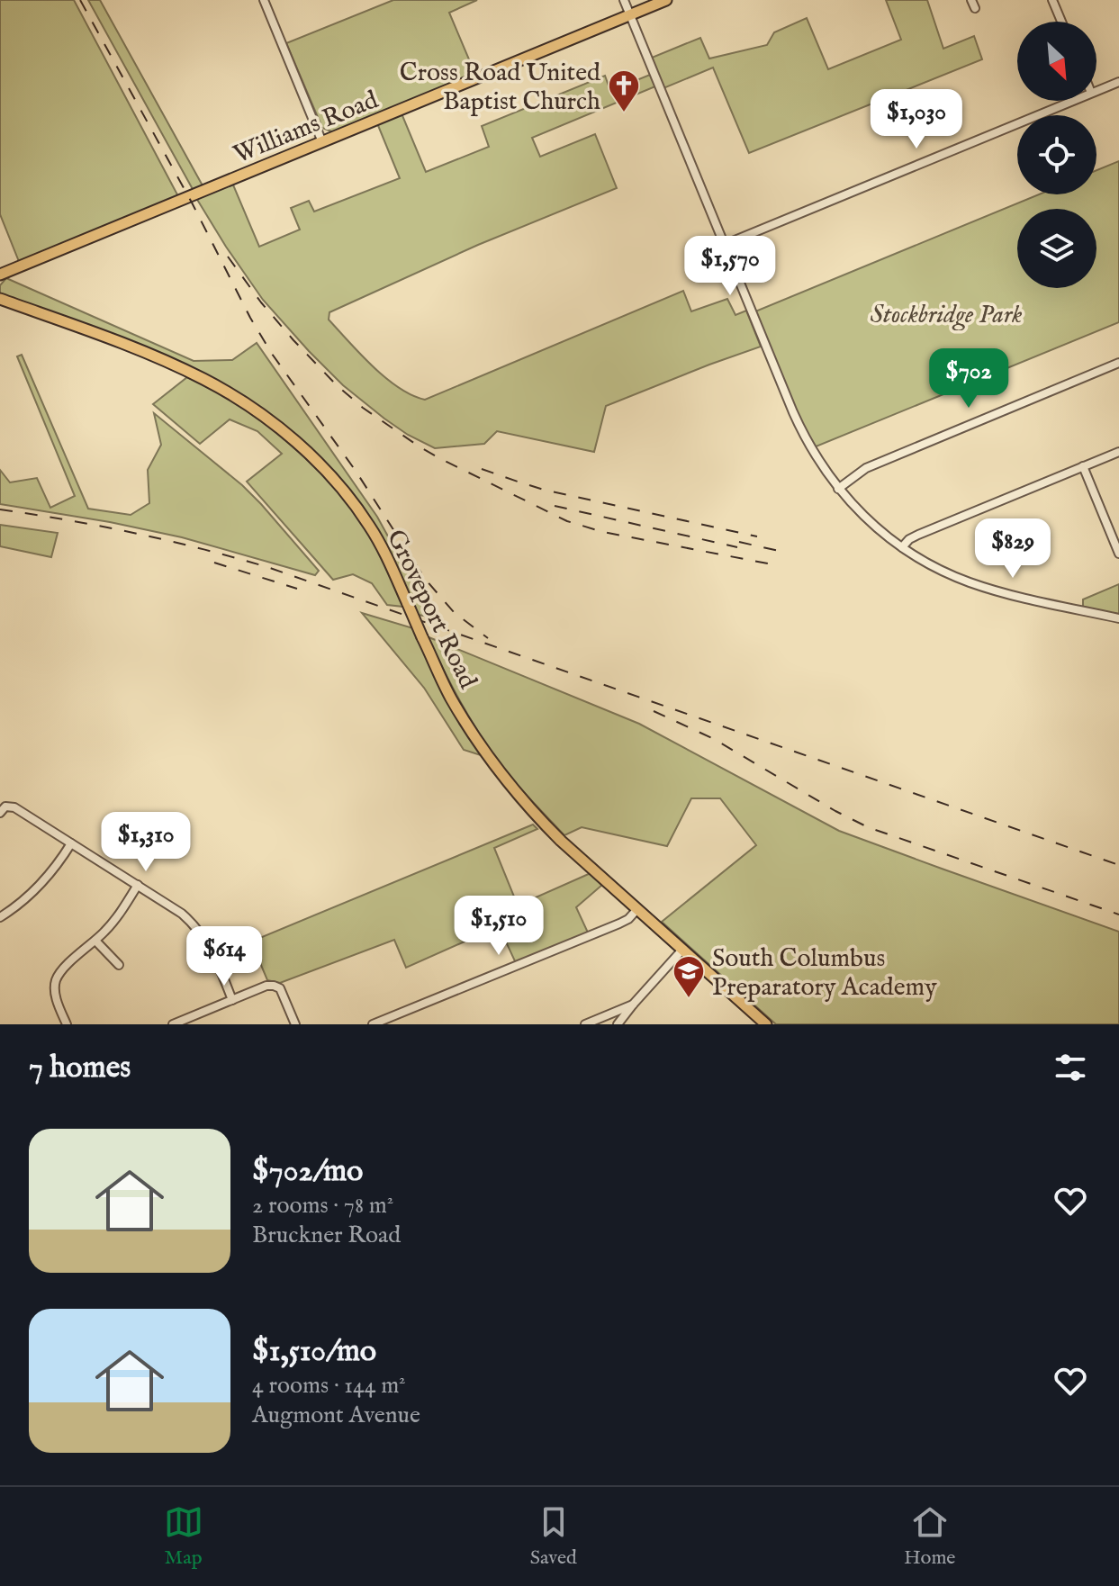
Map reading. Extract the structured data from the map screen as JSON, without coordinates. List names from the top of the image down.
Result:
{
  "streets": {
    "main road": ["Williams Road", "Groveport Road"]
  },
  "parks": ["Stockbridge Park"],
  "places": {
    "church": ["Cross Road United Baptist Church"],
    "school or university": ["South Columbus Preparatory Academy"]
  },
  "north": "bottom right",
  "page": {
    "price": [
      "$1,030",
      "$1,570",
      "$702",
      "$829",
      "$1,310",
      "$1,510",
      "$614"
    ],
    "heading": "7 homes",
    "list": [
      {
        "name": "$702/mo",
        "note": "2 rooms · 78 m² · Bruckner Road"
      },
      {
        "name": "$1,510/mo",
        "note": "4 rooms · 144 m² · Augmont Avenue"
      }
    ],
    "tabs": ["Map", "Saved", "Home"]
  }
}
